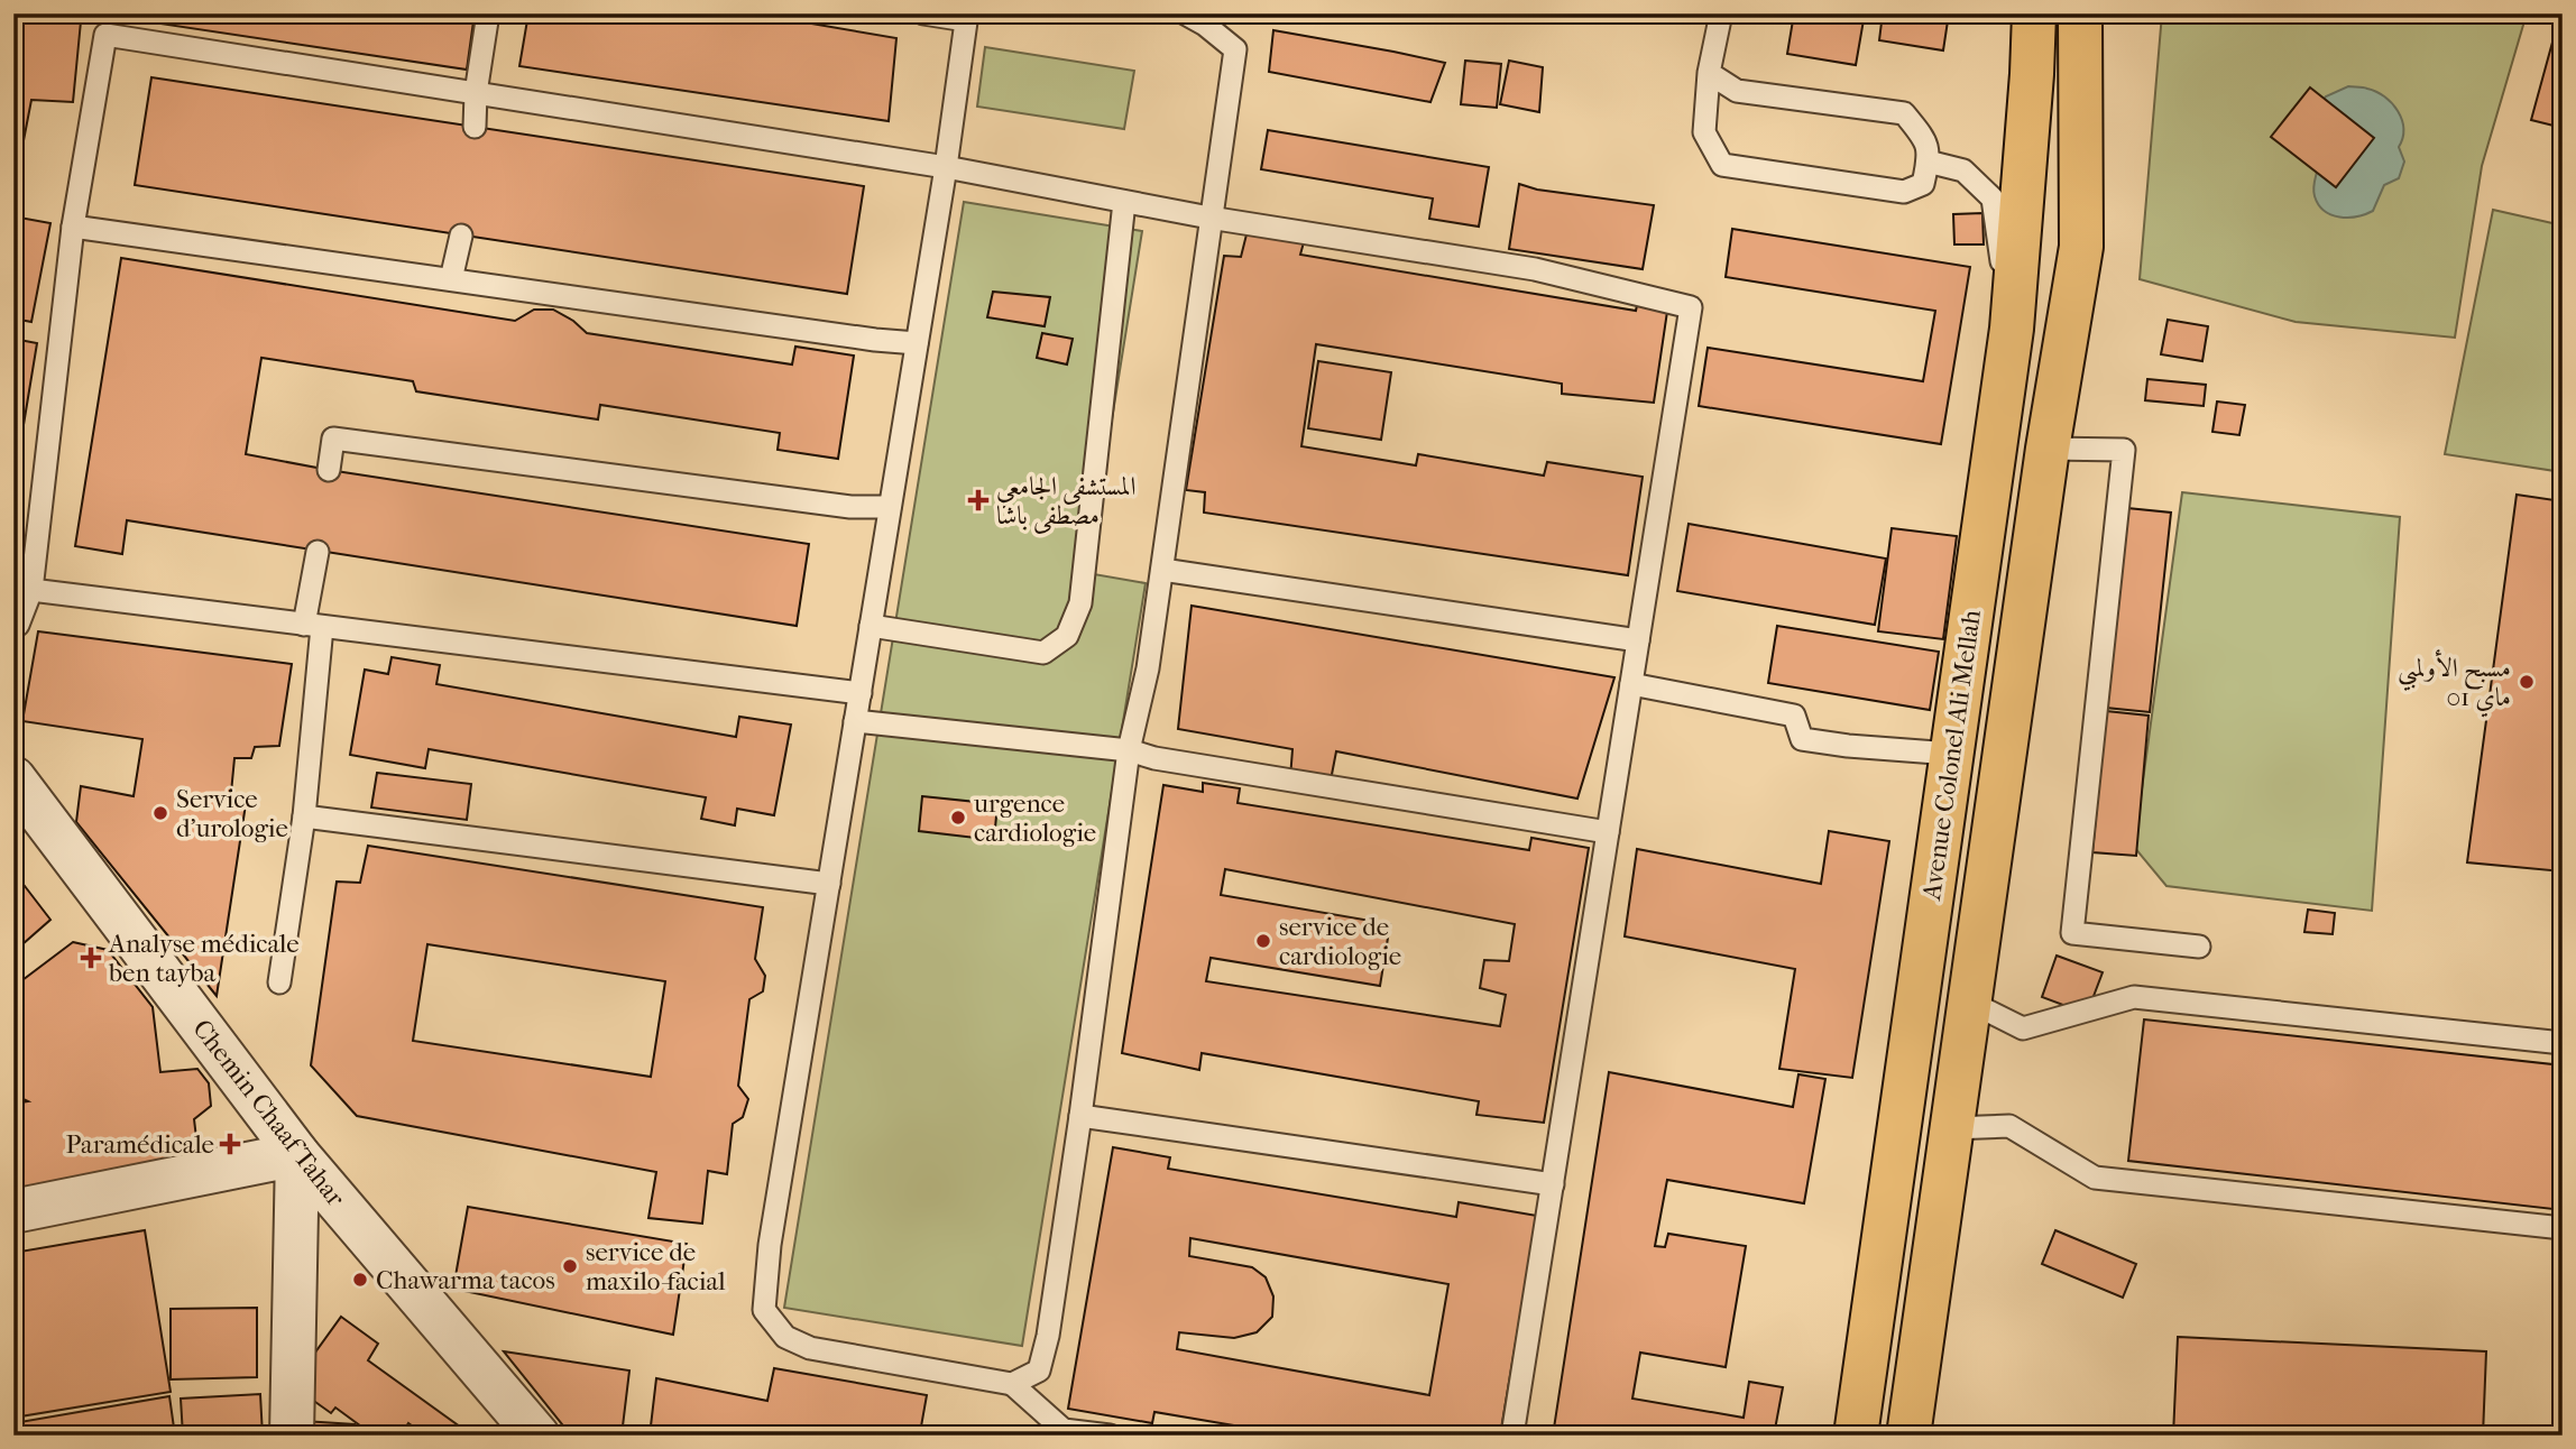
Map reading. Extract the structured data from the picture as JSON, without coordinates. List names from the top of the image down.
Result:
{
  "streets": {
    "highway": ["Avenue Colonel Ali Mellah"],
    "street": ["Chemin Chaaf Tahar"]
  },
  "places": {
    "health": ["المستشفى الجامعي مصطفى باشا", "Analyse médicale ben tayba", "Paramédicale"],
    "other": [
      "مسبح الأولمبي 01 ماي",
      "Service d'urologie",
      "urgence cardiologie",
      "service de cardiologie",
      "service de maxilo-facial",
      "Chawarma tacos"
    ]
  }
}
